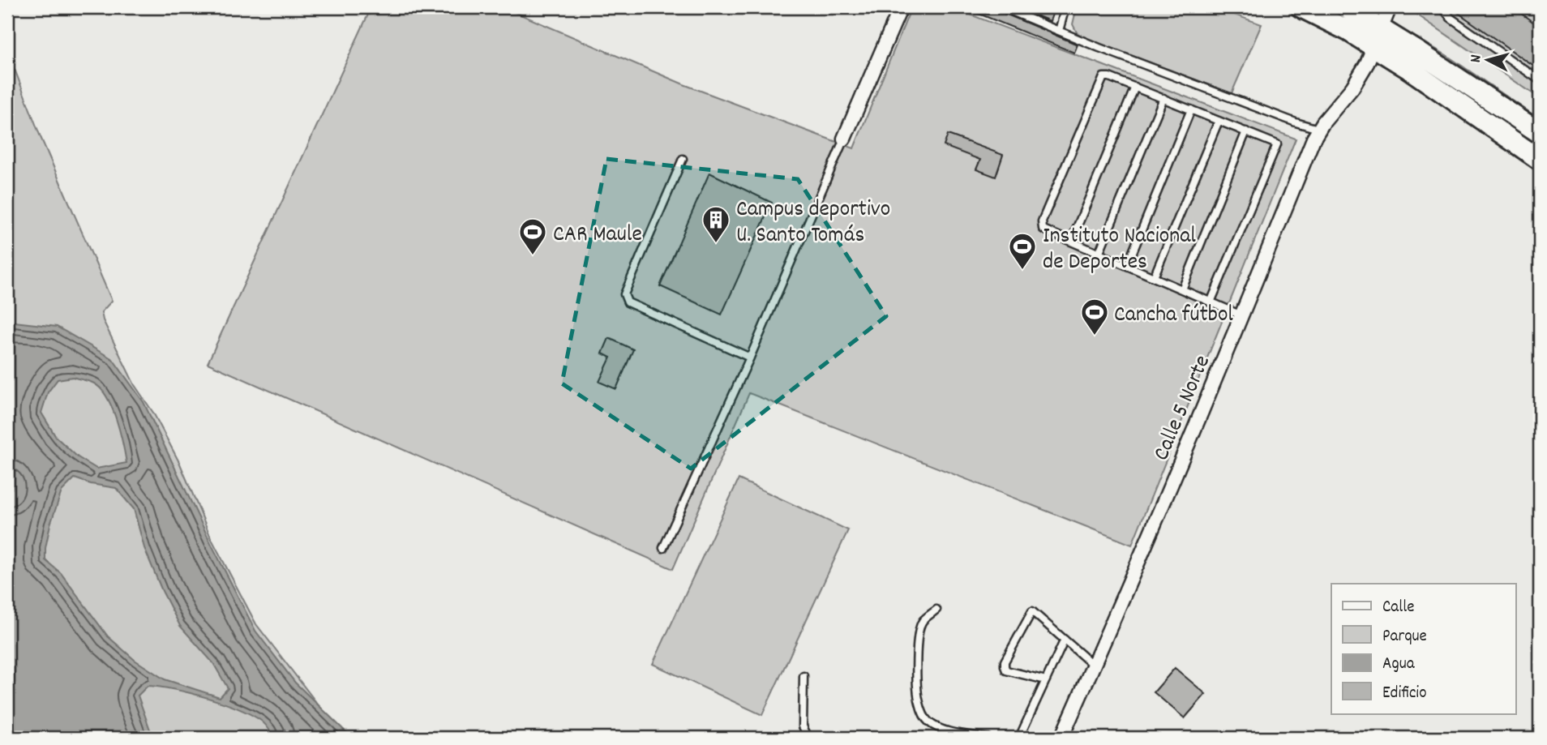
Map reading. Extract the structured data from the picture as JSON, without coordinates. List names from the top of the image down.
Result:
{
  "streets": {
    "street": ["Calle 5 Norte"]
  },
  "places": {
    "building": ["Campus deportivo U. Santo Tomás"],
    "sports": ["CAR Maule", "Instituto Nacional de Deportes", "Cancha fútbol"]
  },
  "legend": [
    "Calle",
    "Parque",
    "Agua",
    "Edificio"
  ],
  "north": "left"
}
